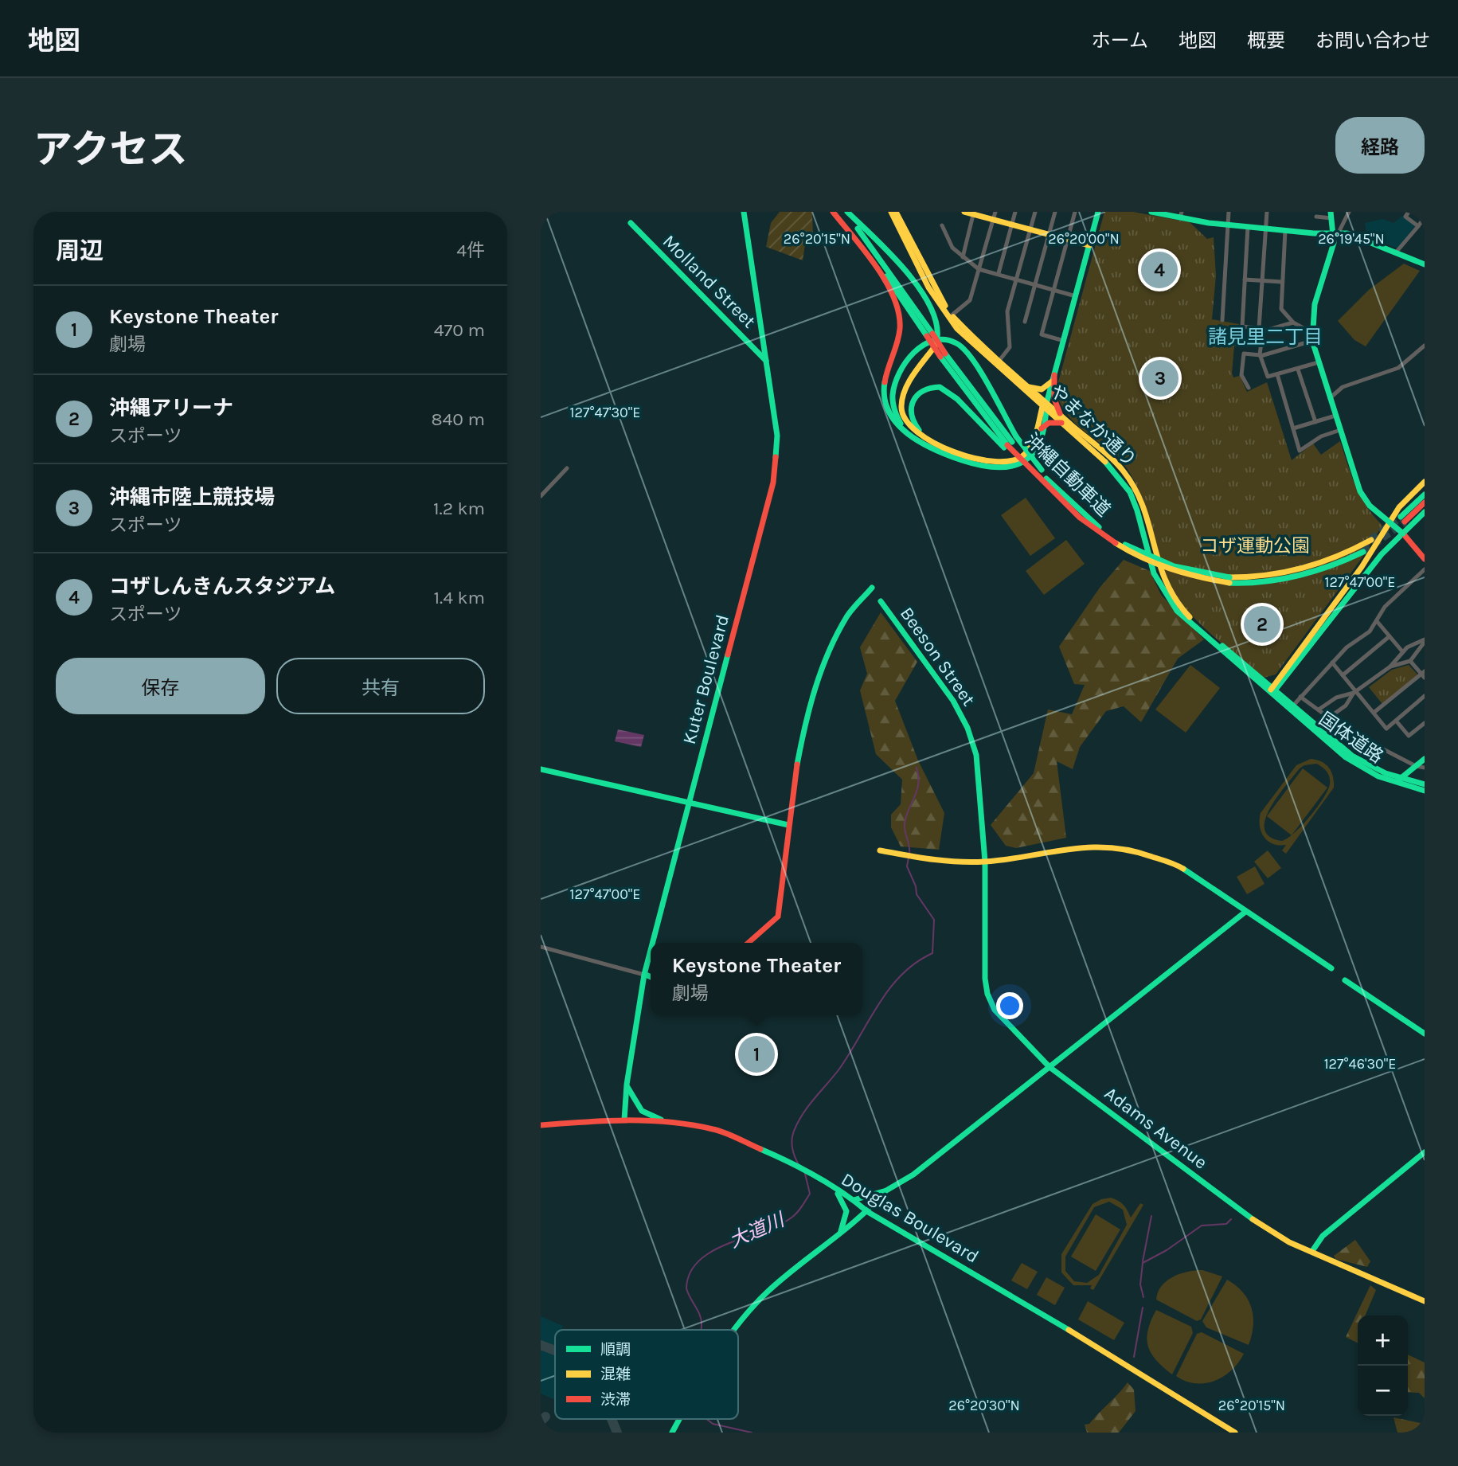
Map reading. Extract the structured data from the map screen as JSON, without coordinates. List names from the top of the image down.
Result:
{
  "streets": {
    "main road": [
      "Molland Street",
      "やまなか通り",
      "沖縄自動車道",
      "Beeson Street",
      "Kuter Boulevard",
      "国体道路",
      "Adams Avenue",
      "Douglas Boulevard"
    ]
  },
  "crossings": [
    ["Molland Street", "Kuter Boulevard"],
    ["やまなか通り", "国体道路"],
    ["Beeson Street", "Adams Avenue"],
    ["Kuter Boulevard", "Douglas Boulevard"]
  ],
  "districts": ["諸見里二丁目"],
  "water": ["大道川"],
  "parks": ["コザ運動公園"],
  "legend": ["順調", "混雑", "渋滞"],
  "page": {
    "header": "地図",
    "nav": [
      "ホーム",
      "地図",
      "概要",
      "お問い合わせ"
    ],
    "title": "アクセス",
    "buttons": [
      "経路",
      ["保存", "共有"]
    ],
    "heading": ["周辺", "4件"],
    "pins": [
      "4",
      "3",
      "2",
      "1"
    ],
    "list": [
      {
        "mark": "1",
        "name": "Keystone Theater",
        "note": "劇場",
        "value": "470 m"
      },
      {
        "mark": "2",
        "name": "沖縄アリーナ",
        "note": "スポーツ",
        "value": "840 m"
      },
      {
        "mark": "3",
        "name": "沖縄市陸上競技場",
        "note": "スポーツ",
        "value": "1.2 km"
      },
      {
        "mark": "4",
        "name": "コザしんきんスタジアム",
        "note": "スポーツ",
        "value": "1.4 km"
      }
    ],
    "popup": ["Keystone Theater", "劇場"],
    "map_buttons": ["+", "−"]
  },
  "coordinates": [
    "26°20'15\"N",
    "26°20'00\"N",
    "26°19'45\"N",
    "127°47'30\"E",
    "127°47'00\"E",
    "127°46'30\"E",
    "26°20'30\"N"
  ]
}
